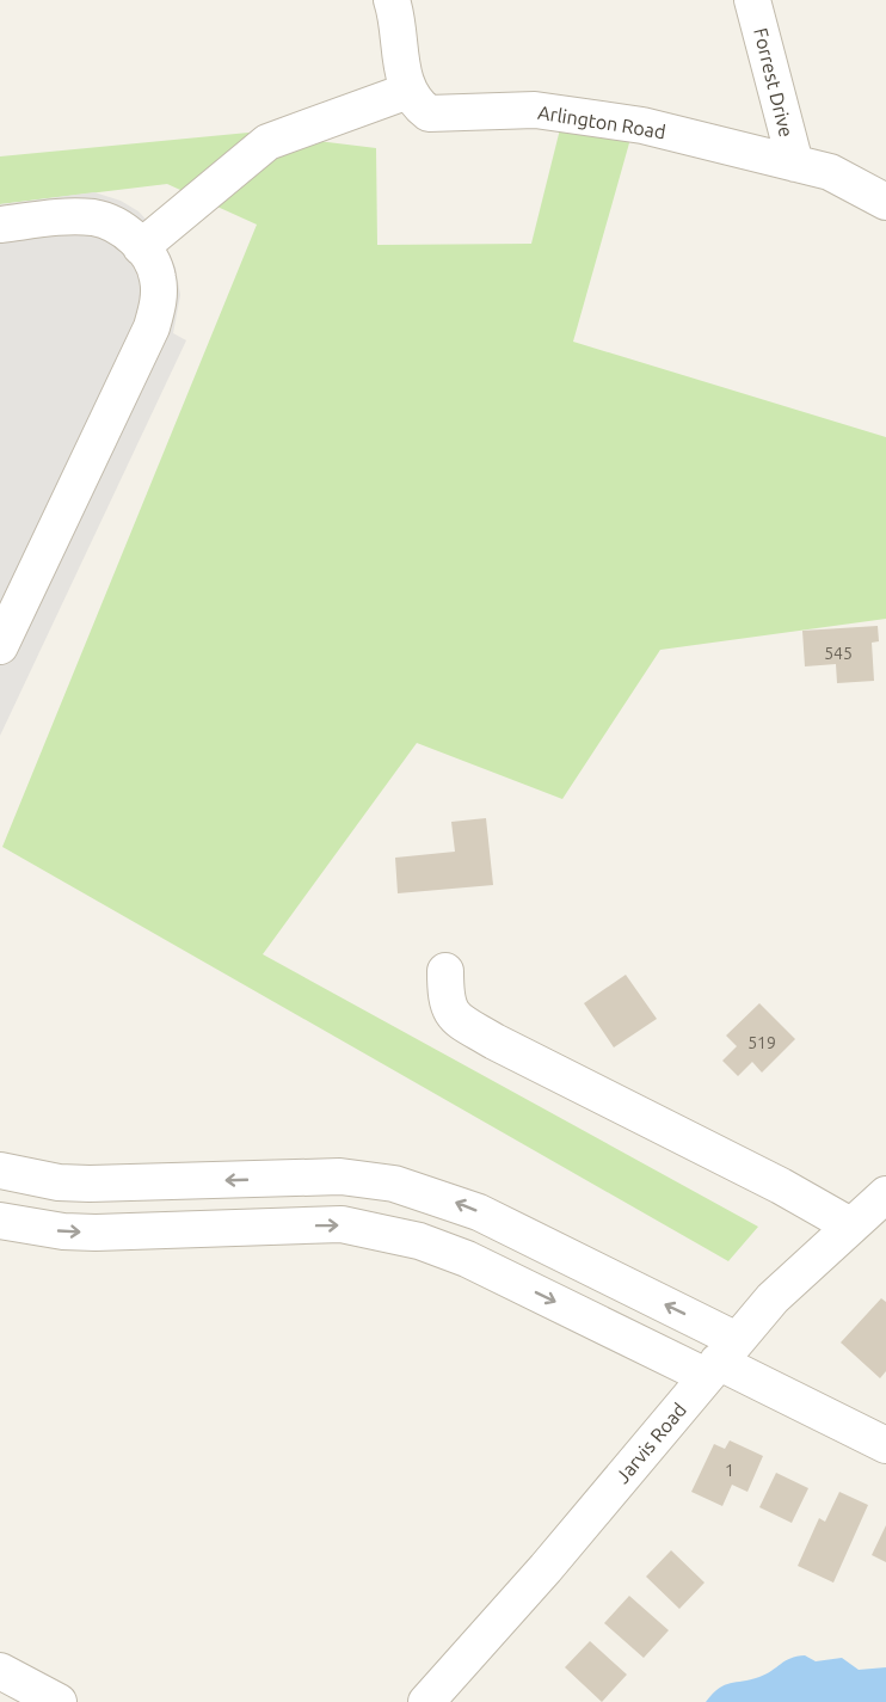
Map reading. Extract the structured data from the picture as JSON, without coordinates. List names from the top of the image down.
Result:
{
  "streets": {
    "street": ["Forrest Drive", "Arlington Road", "Jarvis Road"]
  },
  "crossings": [
    ["Forrest Drive", "Arlington Road"]
  ],
  "house_numbers": ["545", "519", "1"]
}
